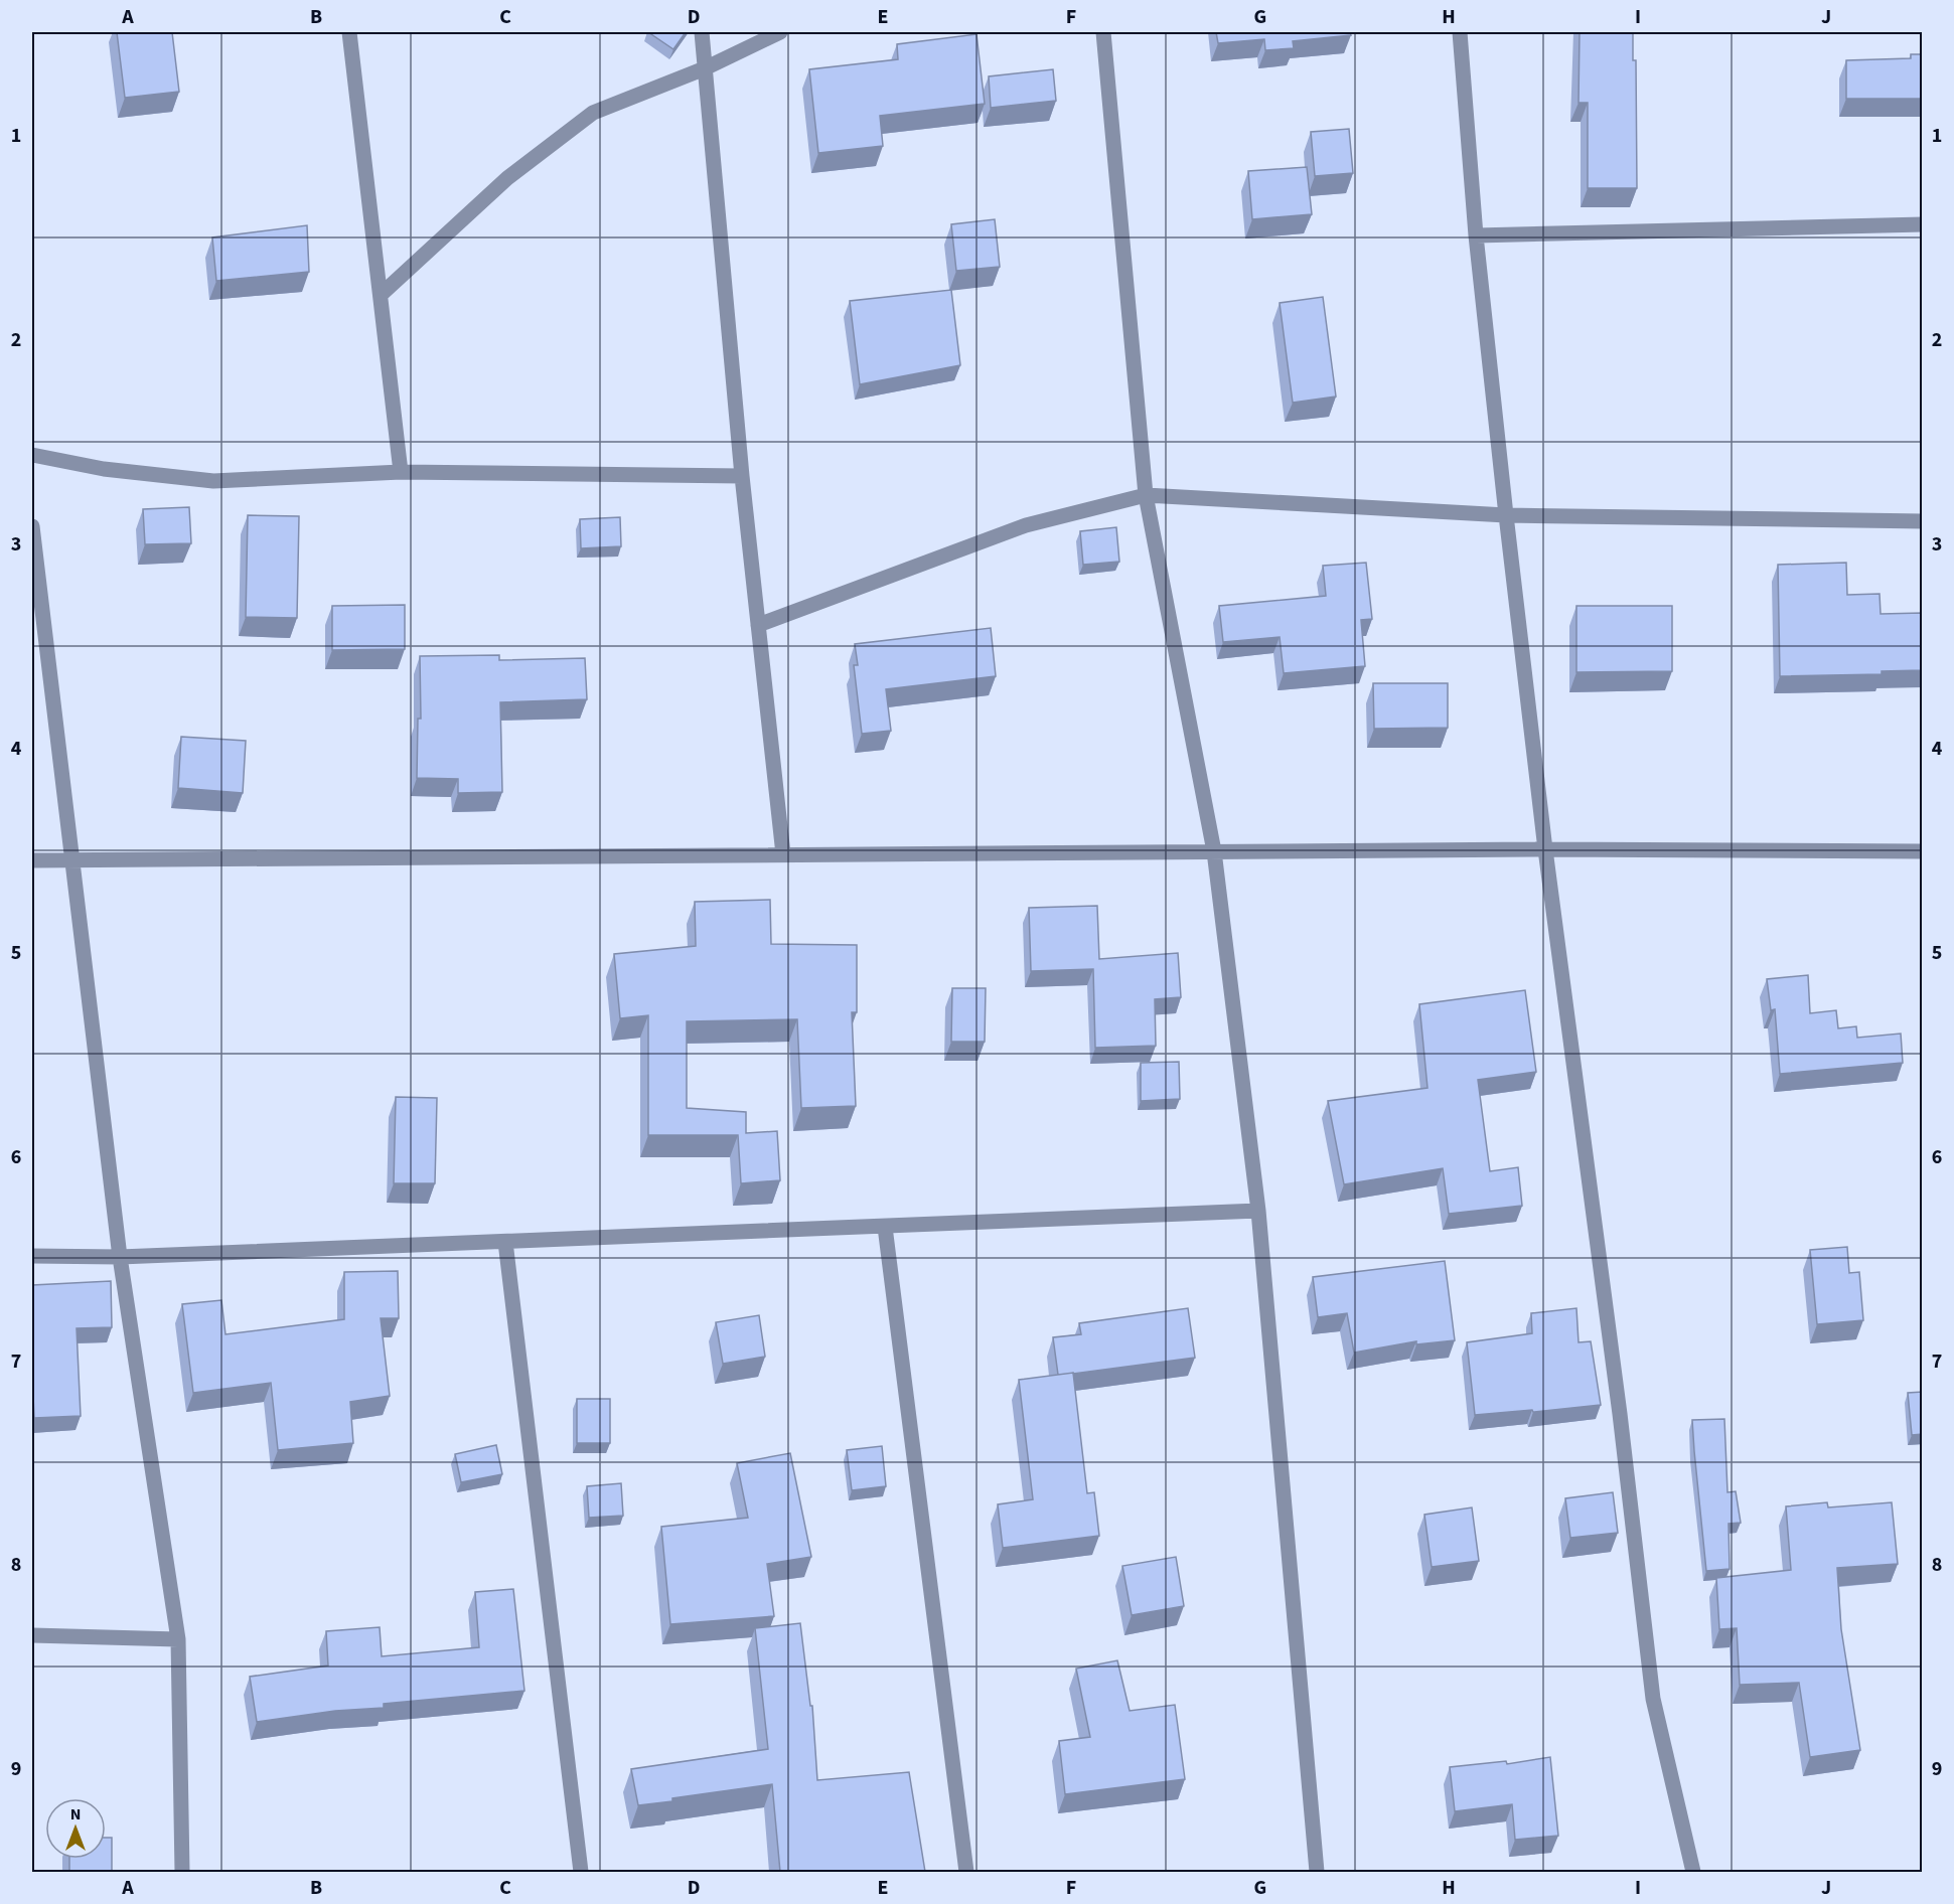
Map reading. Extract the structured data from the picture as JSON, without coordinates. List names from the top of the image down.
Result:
{
  "north": "top",
  "grid": {
    "columns": [
      "A",
      "B",
      "C",
      "D",
      "E",
      "F",
      "G",
      "H",
      "I",
      "J"
    ],
    "rows": [
      "1",
      "2",
      "3",
      "4",
      "5",
      "6",
      "7",
      "8",
      "9"
    ]
  }
}
